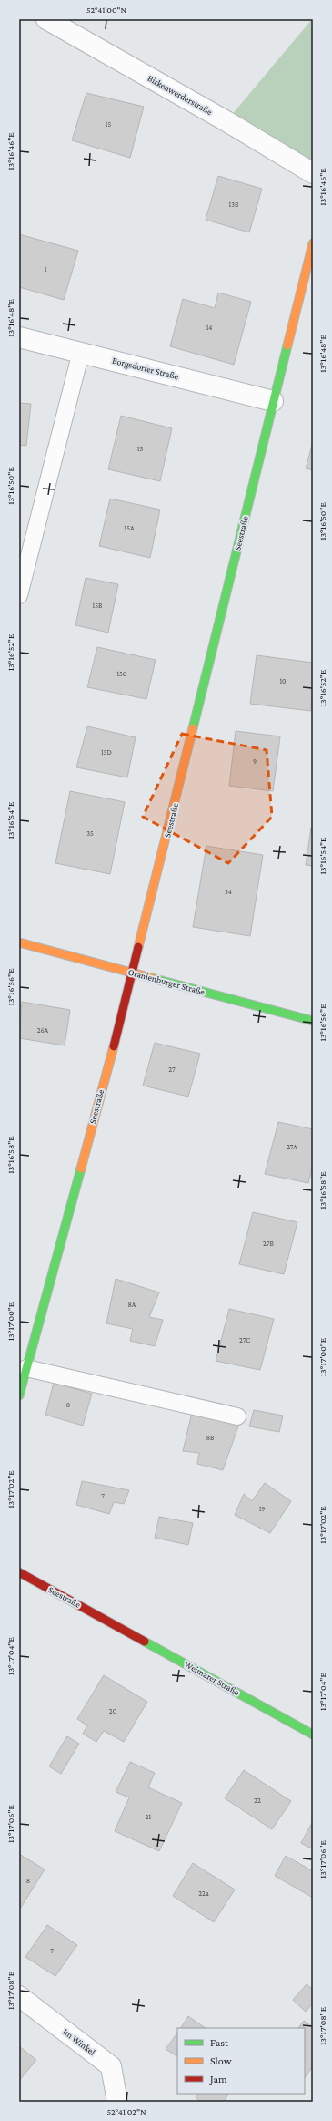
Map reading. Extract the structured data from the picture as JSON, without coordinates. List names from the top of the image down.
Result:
{
  "streets": {
    "street": [
      "Birkenwerderstraße",
      "Borgsdorfer Straße",
      "Seestraße",
      "Oranienburger Straße",
      "Weimarer Straße",
      "Im Winkel"
    ]
  },
  "crossings": [
    ["Borgsdorfer Straße", "Seestraße"],
    ["Seestraße", "Oranienburger Straße"],
    ["Seestraße", "Weimarer Straße"]
  ],
  "house_numbers": [
    "15",
    "13B",
    "1",
    "14",
    "15",
    "15A",
    "15B",
    "15C",
    "10",
    "15D",
    "9",
    "35",
    "34",
    "26A",
    "27",
    "27A",
    "27B",
    "8A",
    "27C",
    "8",
    "8B",
    "7",
    "19",
    "20",
    "22",
    "21",
    "8",
    "22a",
    "7"
  ],
  "legend": ["Fast", "Slow", "Jam"],
  "coordinates": [
    "52°41'00\"N",
    "13°16'46\"E",
    "13°16'48\"E",
    "13°16'50\"E",
    "13°16'52\"E",
    "13°16'54\"E",
    "13°16'56\"E",
    "13°16'58\"E",
    "13°17'00\"E",
    "13°17'02\"E",
    "13°17'04\"E",
    "13°17'06\"E",
    "13°17'08\"E",
    "52°41'02\"N"
  ]
}
